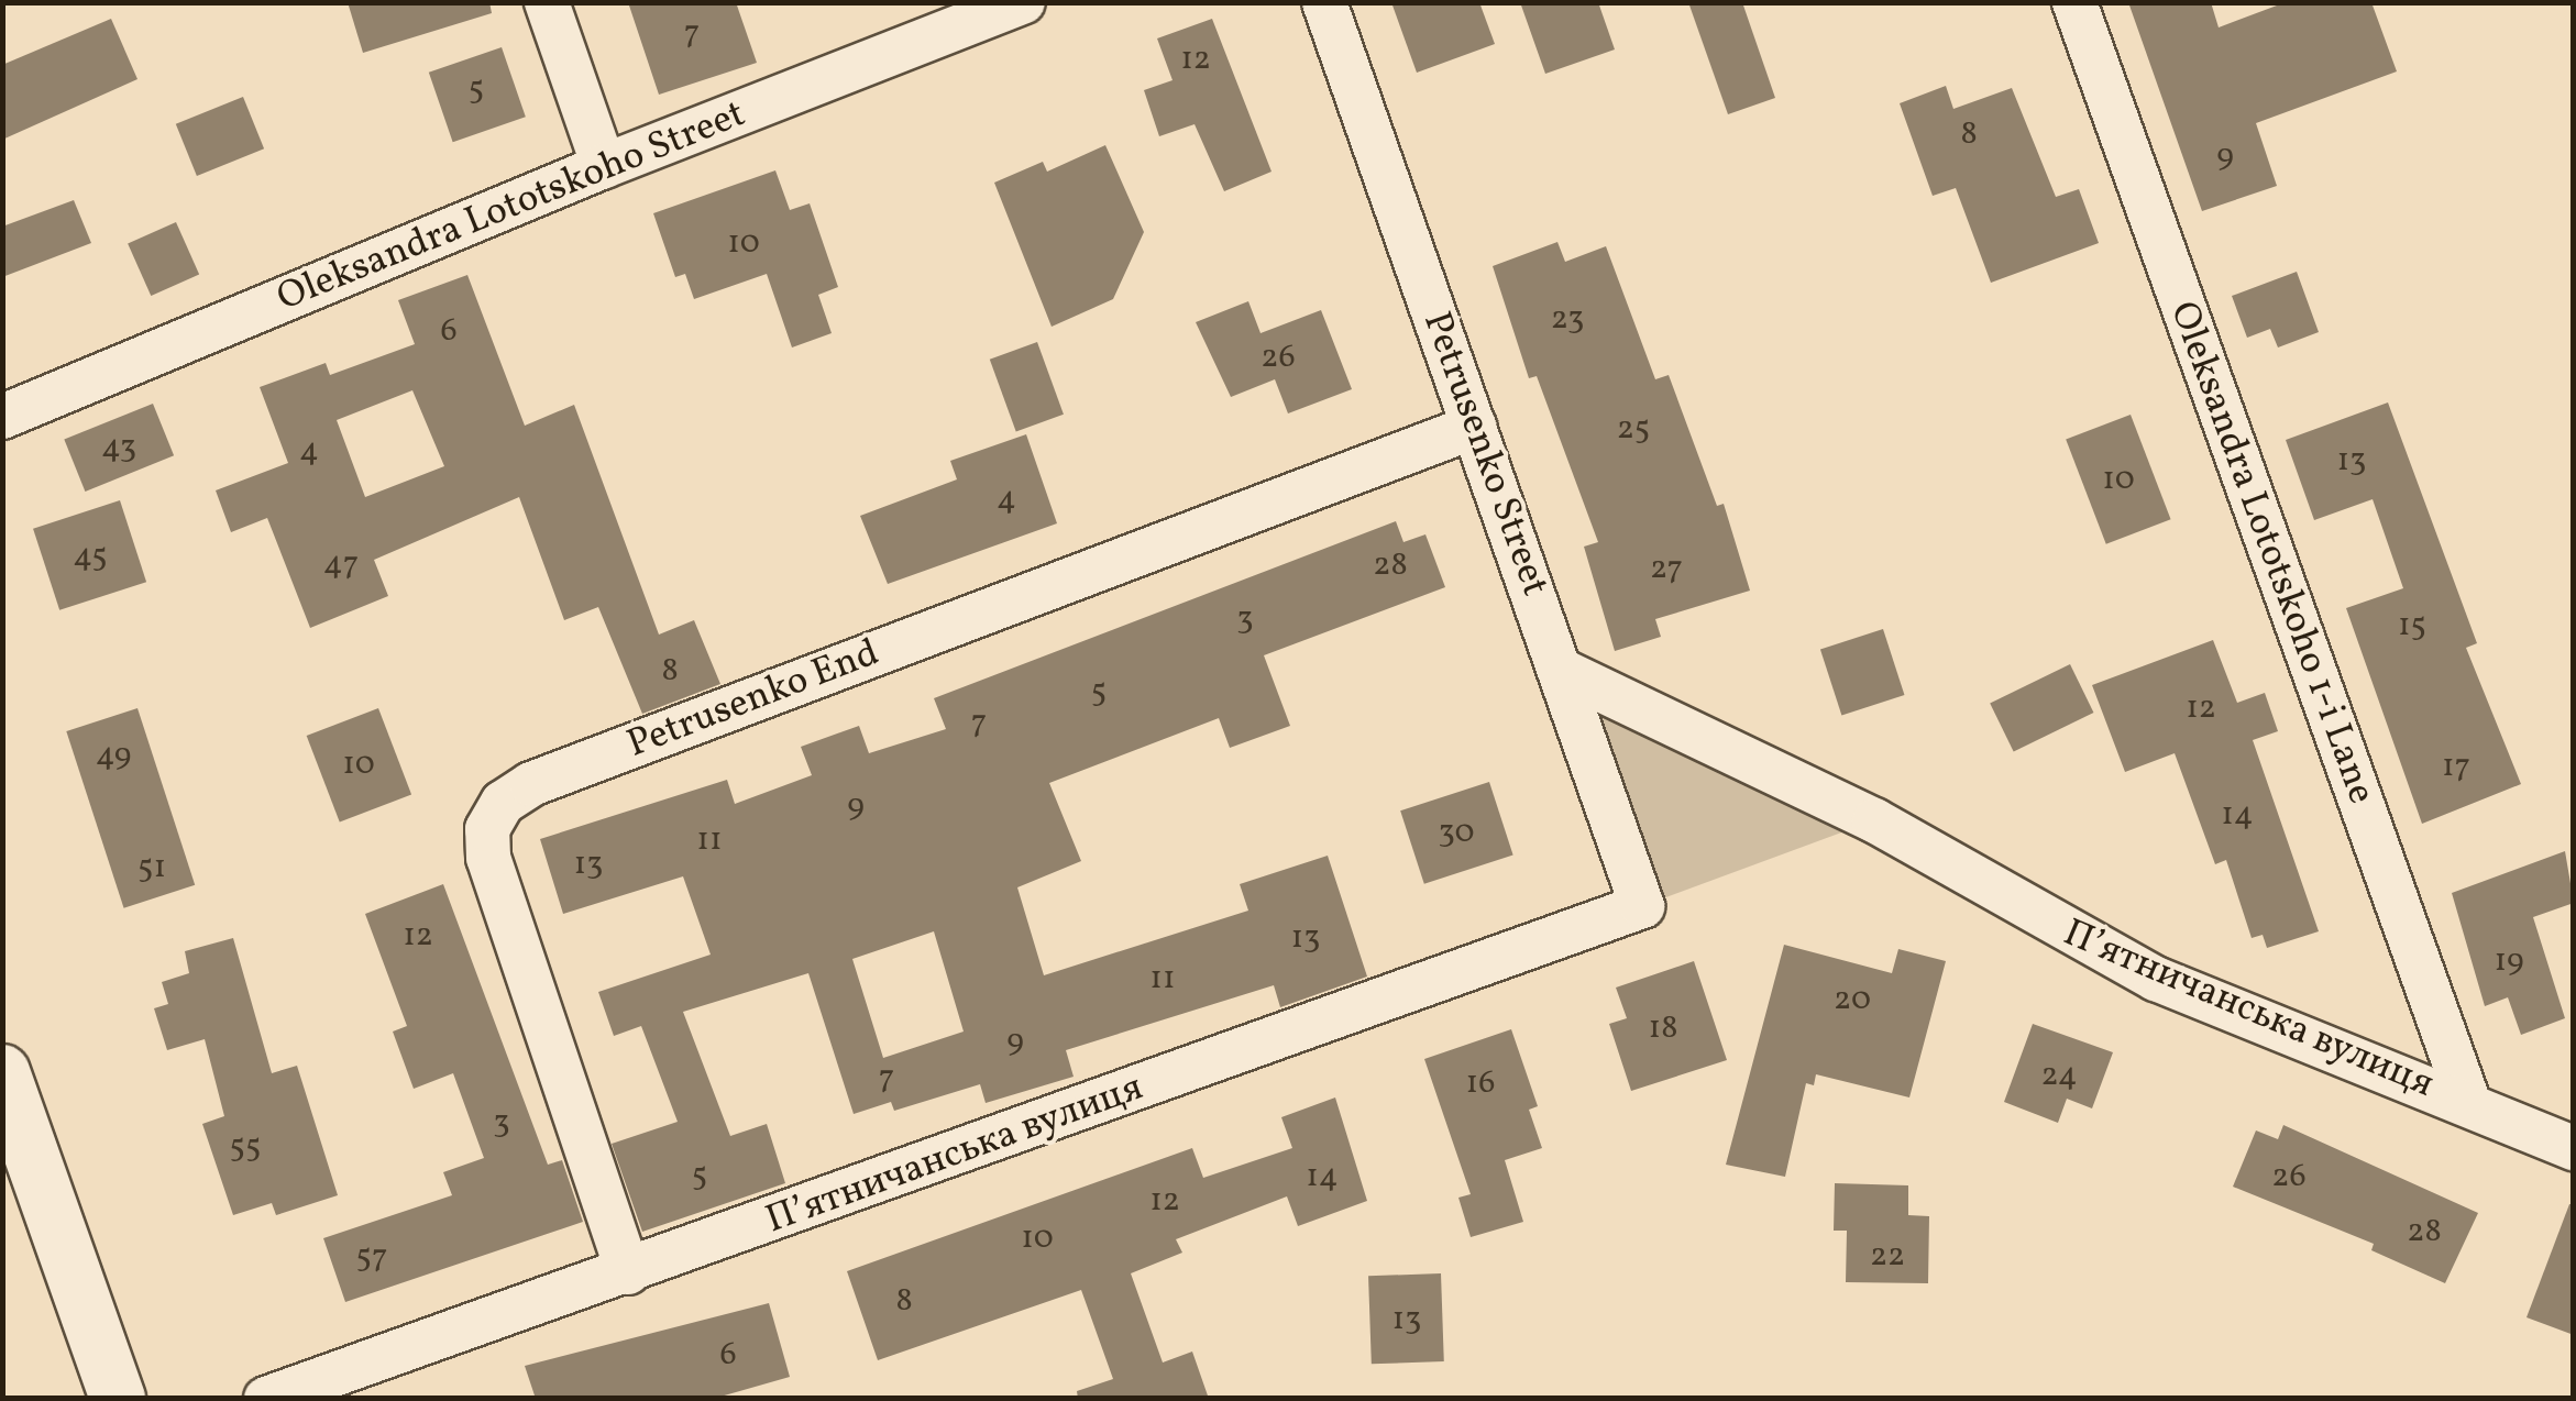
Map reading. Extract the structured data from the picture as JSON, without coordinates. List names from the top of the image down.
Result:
{
  "streets": {
    "street": [
      "Oleksandra Lototskoho Street",
      "Petrusenko Street",
      "Oleksandra Lototskoho 1-i Lane",
      "Petrusenko End",
      "Пʼятничанська вулиця"
    ]
  },
  "crossings": [
    ["Petrusenko Street", "Petrusenko End"],
    ["Petrusenko Street", "Пʼятничанська вулиця"],
    ["Oleksandra Lototskoho 1-i Lane", "Пʼятничанська вулиця"],
    ["Petrusenko End", "Пʼятничанська вулиця"]
  ],
  "house_numbers": [
    "7",
    "12",
    "5",
    "8",
    "9",
    "10",
    "23",
    "6",
    "26",
    "25",
    "43",
    "4",
    "13",
    "10",
    "4",
    "45",
    "47",
    "28",
    "27",
    "3",
    "15",
    "8",
    "5",
    "12",
    "7",
    "49",
    "10",
    "17",
    "9",
    "14",
    "30",
    "11",
    "13",
    "51",
    "12",
    "13",
    "19",
    "11",
    "20",
    "18",
    "9",
    "24",
    "7",
    "16",
    "3",
    "55",
    "5",
    "14",
    "26",
    "12",
    "28",
    "10",
    "22",
    "57",
    "8",
    "13",
    "6"
  ]
}
